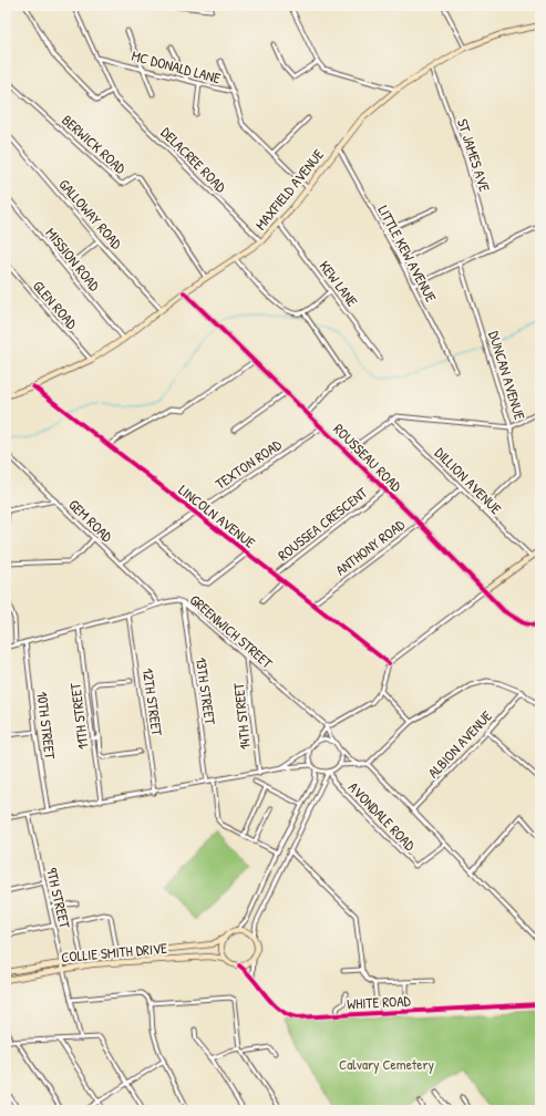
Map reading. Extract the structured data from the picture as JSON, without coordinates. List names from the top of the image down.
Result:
{
  "streets": {
    "street": [
      "MC DONALD LANE",
      "BERWICK ROAD",
      "ST JAMES AVE",
      "DELACREE ROAD",
      "MAXFIELD AVENUE",
      "GALLOWAY ROAD",
      "LITTLE KEW AVENUE",
      "MISSION ROAD",
      "KEW LANE",
      "GLEN ROAD",
      "DUNCAN AVENUE",
      "ROUSSEAU ROAD",
      "TEXTON ROAD",
      "DILLION AVENUE",
      "LINCOLN AVENUE",
      "GEM ROAD",
      "ROUSSEA CRESCENT",
      "ANTHONY ROAD",
      "GREENWICH STREET",
      "13TH STREET",
      "12TH STREET",
      "11TH STREET",
      "14TH STREET",
      "10TH STREET",
      "ALBION AVENUE",
      "AVONDALE ROAD",
      "9TH STREET",
      "COLLIE SMITH DRIVE",
      "WHITE ROAD"
    ]
  },
  "crossings": [
    ["MC DONALD LANE", "DELACREE ROAD"],
    ["MC DONALD LANE", "MAXFIELD AVENUE"],
    ["BERWICK ROAD", "MAXFIELD AVENUE"],
    ["ST JAMES AVE", "MAXFIELD AVENUE"],
    ["DELACREE ROAD", "MAXFIELD AVENUE"],
    ["MAXFIELD AVENUE", "GALLOWAY ROAD"],
    ["MAXFIELD AVENUE", "LITTLE KEW AVENUE"],
    ["MAXFIELD AVENUE", "MISSION ROAD"],
    ["MAXFIELD AVENUE", "KEW LANE"],
    ["MAXFIELD AVENUE", "GLEN ROAD"],
    ["MAXFIELD AVENUE", "ROUSSEAU ROAD"],
    ["MAXFIELD AVENUE", "LINCOLN AVENUE"],
    ["DUNCAN AVENUE", "DILLION AVENUE"],
    ["ROUSSEAU ROAD", "TEXTON ROAD"],
    ["ROUSSEAU ROAD", "ROUSSEA CRESCENT"],
    ["ROUSSEAU ROAD", "ANTHONY ROAD"],
    ["TEXTON ROAD", "LINCOLN AVENUE"],
    ["TEXTON ROAD", "GEM ROAD"],
    ["DILLION AVENUE", "ANTHONY ROAD"],
    ["LINCOLN AVENUE", "ROUSSEA CRESCENT"],
    ["LINCOLN AVENUE", "ANTHONY ROAD"],
    ["GEM ROAD", "GREENWICH STREET"],
    ["GREENWICH STREET", "13TH STREET"],
    ["GREENWICH STREET", "12TH STREET"],
    ["GREENWICH STREET", "11TH STREET"],
    ["GREENWICH STREET", "14TH STREET"],
    ["GREENWICH STREET", "10TH STREET"],
    ["GREENWICH STREET", "AVONDALE ROAD"],
    ["9TH STREET", "COLLIE SMITH DRIVE"],
    ["COLLIE SMITH DRIVE", "WHITE ROAD"]
  ],
  "parks": ["Calvary Cemetery"]
}
